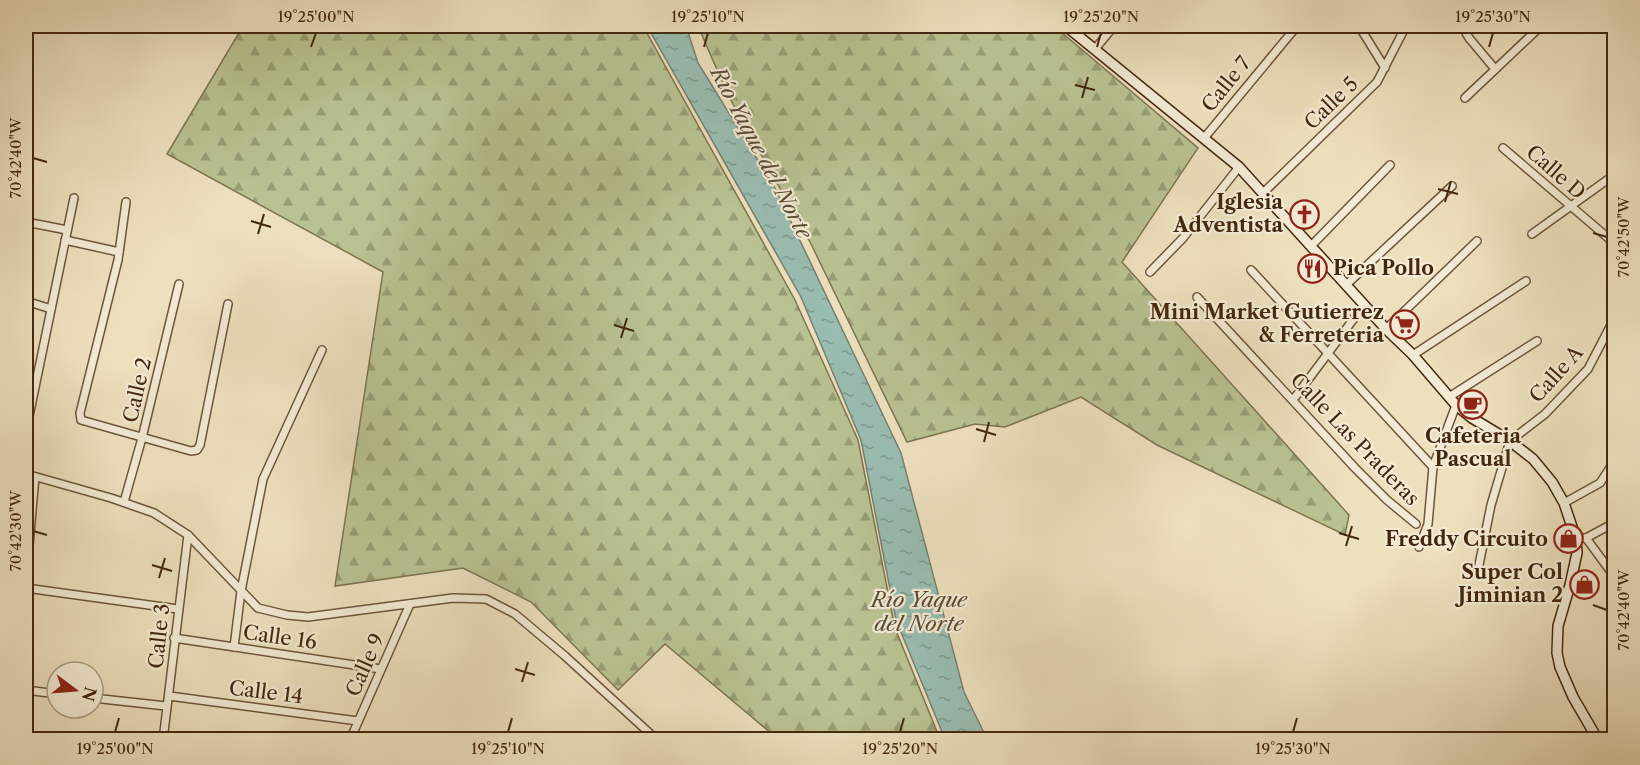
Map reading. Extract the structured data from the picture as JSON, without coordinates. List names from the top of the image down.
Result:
{
  "streets": {
    "street": [
      "Calle 7",
      "Calle 5",
      "Calle D",
      "Calle A",
      "Calle 2",
      "Calle Las Praderas",
      "Calle 3",
      "Calle 16",
      "Calle 9",
      "Calle 14"
    ]
  },
  "crossings": [
    ["Calle 3", "Calle 16"],
    ["Calle 3", "Calle 14"],
    ["Calle 16", "Calle 9"],
    ["Calle 9", "Calle 14"]
  ],
  "water": ["Río Yaque del Norte"],
  "places": {
    "church": ["Iglesia Adventista"],
    "restaurant": ["Pica Pollo"],
    "supermarket": ["Mini Market Gutierrez & Ferreteria"],
    "cafe": ["Cafeteria Pascual"],
    "shop": ["Freddy Circuito", "Super Col Jiminian 2"]
  },
  "north": "right",
  "coordinates": [
    "19°25'00\"N",
    "19°25'10\"N",
    "19°25'20\"N",
    "19°25'30\"N",
    "70°42'40\"W",
    "70°42'50\"W",
    "70°42'30\"W"
  ]
}
